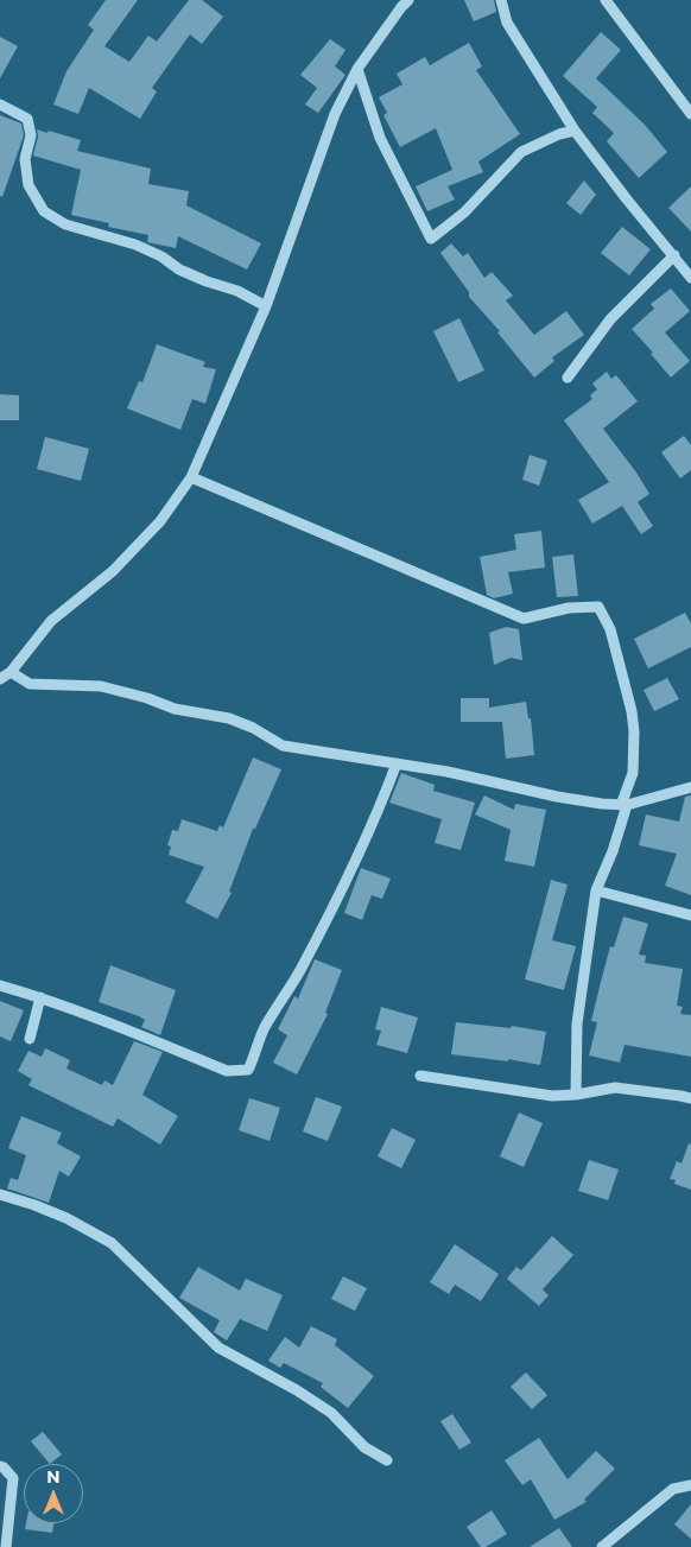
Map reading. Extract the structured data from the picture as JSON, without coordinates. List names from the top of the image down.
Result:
{
  "north": "top"
}
